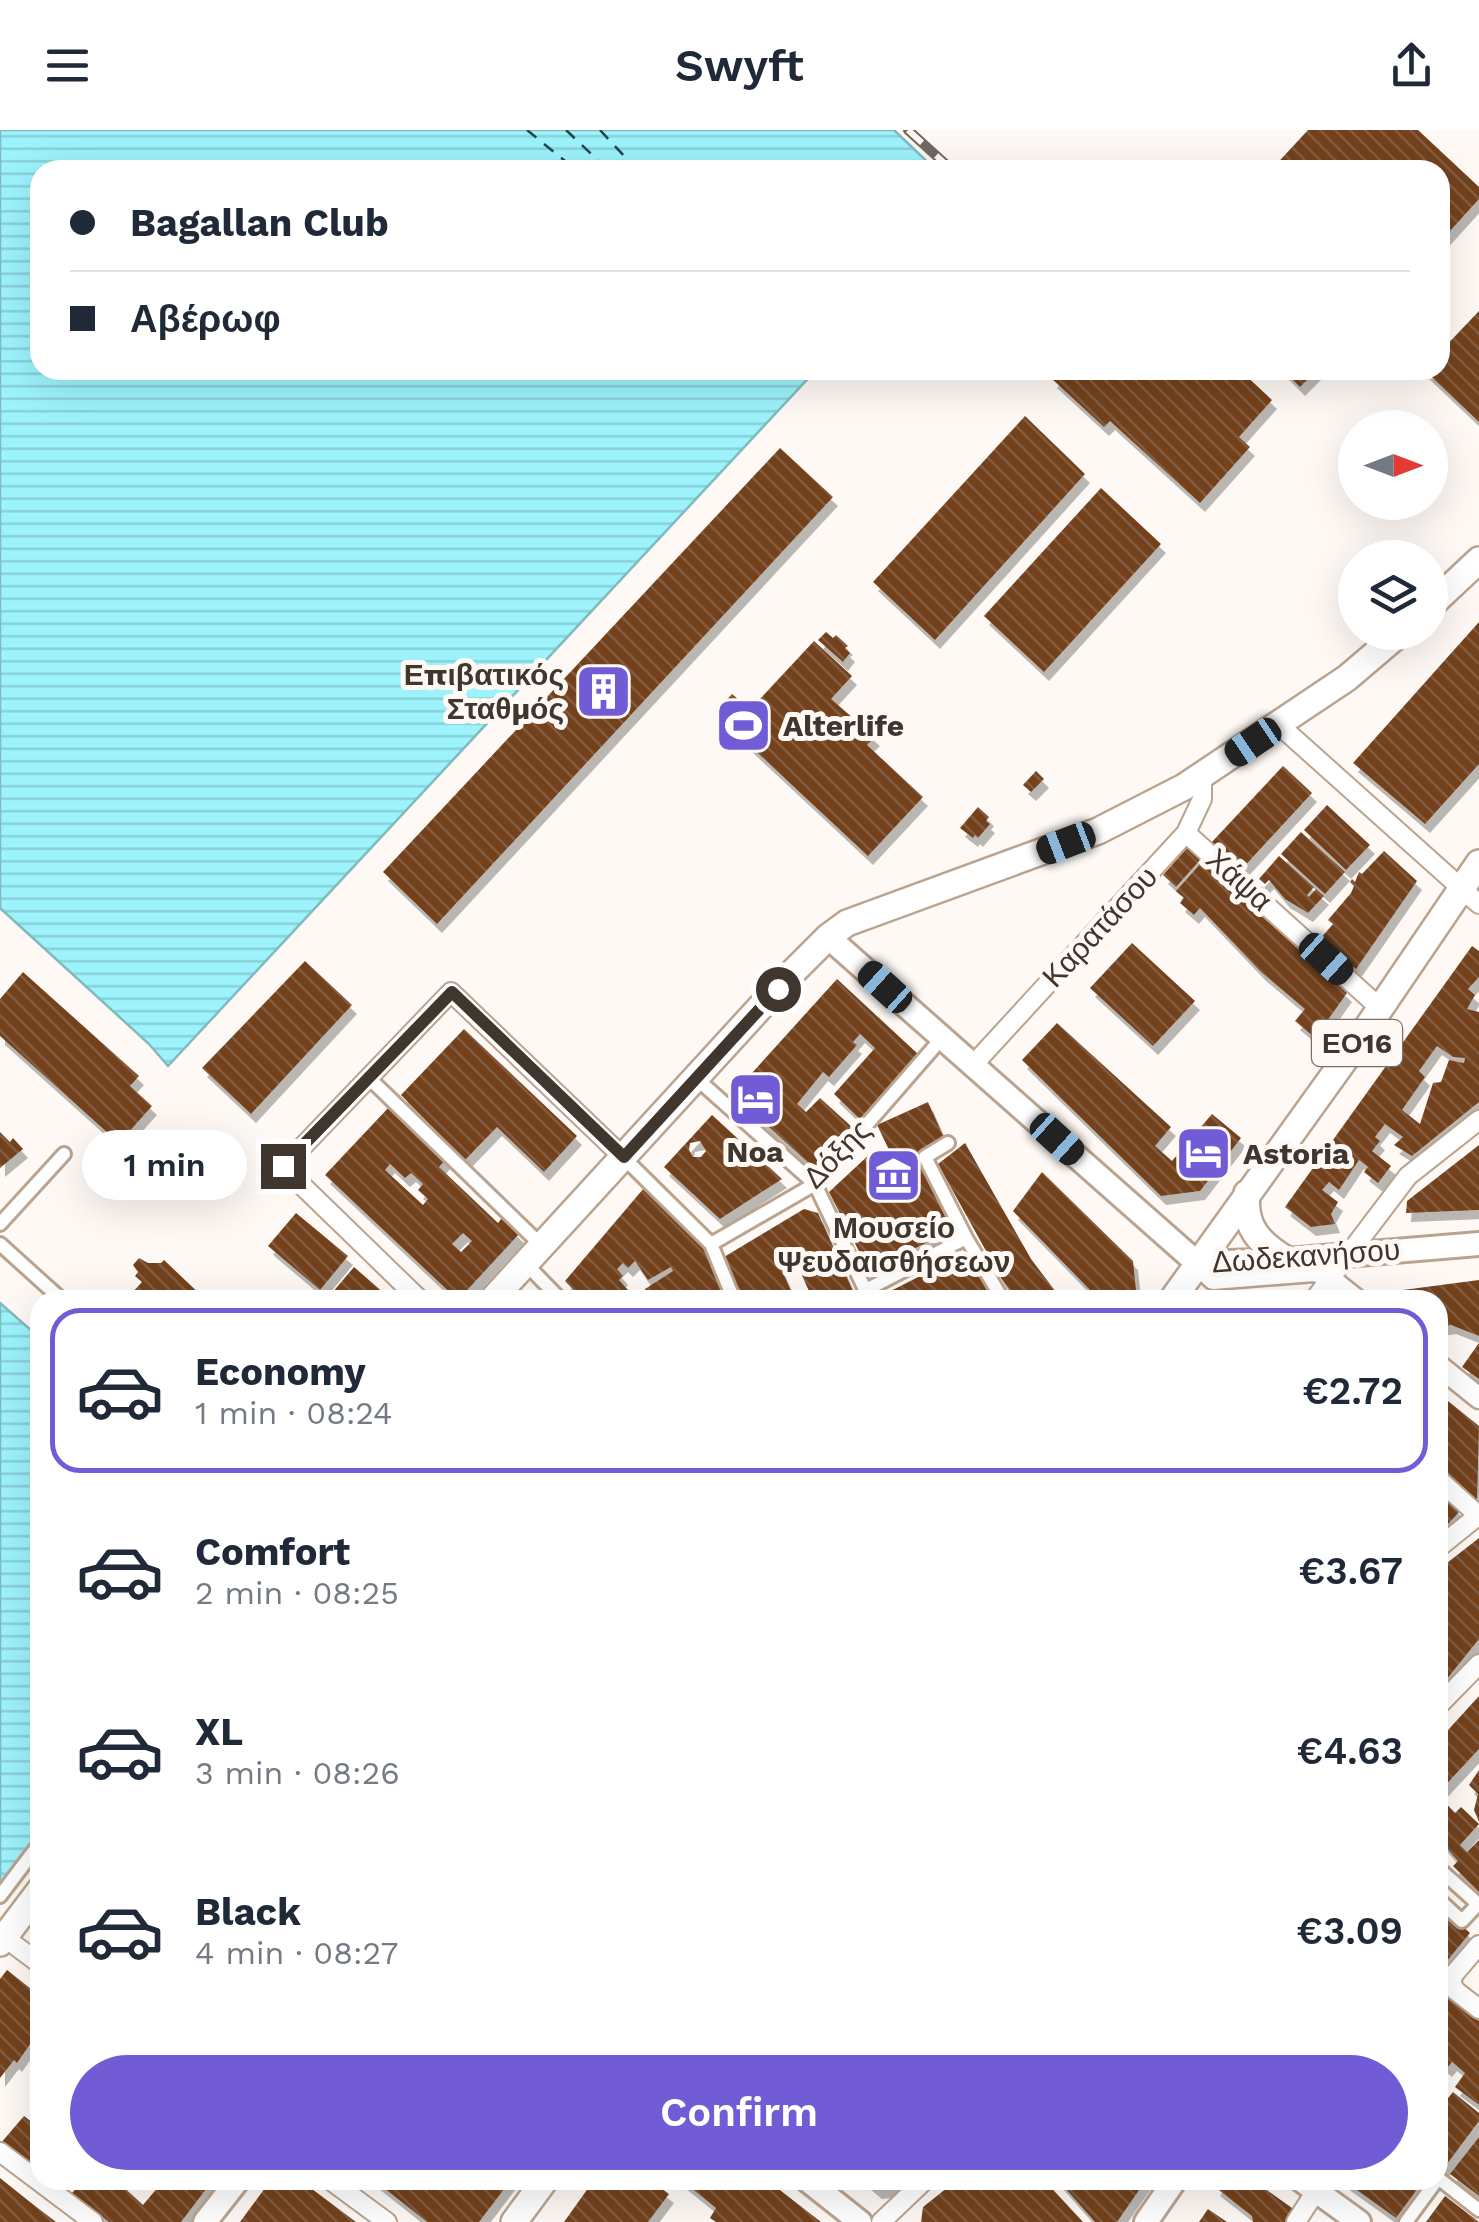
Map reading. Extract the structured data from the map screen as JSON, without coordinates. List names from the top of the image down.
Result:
{
  "streets": {
    "main road": ["ΕΟ16", "Δωδεκανήσου"],
    "street": ["Χάψα", "Καρατάσου", "Δόξης"]
  },
  "crossings": [
    ["Χάψα", "Καρατάσου"],
    ["Χάψα", "ΕΟ16"],
    ["ΕΟ16", "Δωδεκανήσου"]
  ],
  "places": {
    "building": ["Επιβατικός Σταθμός"],
    "sports": ["Alterlife"],
    "hotel": ["Noa", "Astoria"],
    "museum": ["Μουσείο Ψευδαισθήσεων"]
  },
  "north": "right",
  "page": {
    "header": "Swyft",
    "banner": ["Bagallan Club", "Αβέρωφ"],
    "bubble": "1 min",
    "list": [
      {
        "name": "Economy",
        "note": "1 min · 08:24",
        "value": "€2.72"
      },
      {
        "name": "Comfort",
        "note": "2 min · 08:25",
        "value": "€3.67"
      },
      {
        "name": "XL",
        "note": "3 min · 08:26",
        "value": "€4.63"
      },
      {
        "name": "Black",
        "note": "4 min · 08:27",
        "value": "€3.09"
      }
    ],
    "buttons": "Confirm"
  }
}
